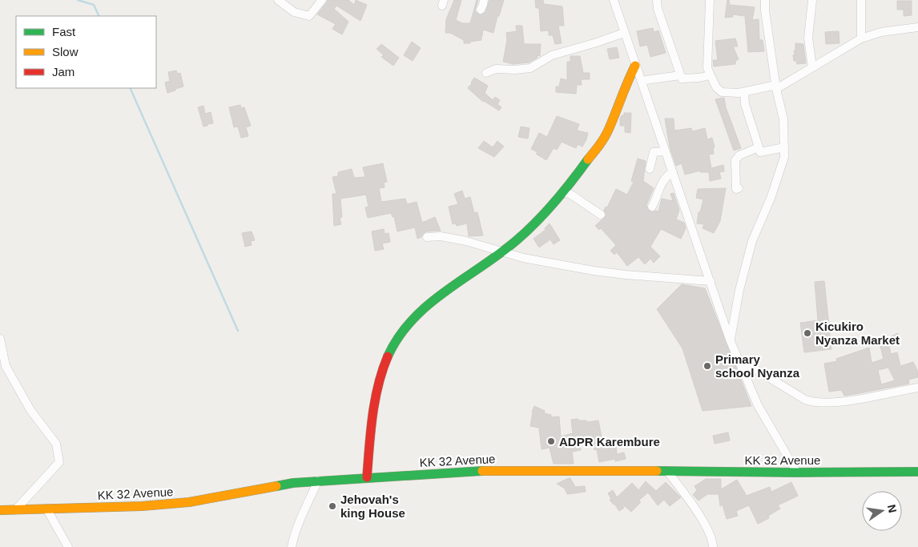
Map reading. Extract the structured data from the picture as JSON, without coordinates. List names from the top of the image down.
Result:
{
  "streets": {
    "street": ["KK 32 Avenue"]
  },
  "places": [
    "Kicukiro Nyanza Market",
    "Primary school Nyanza",
    "ADPR Karembure",
    "Jehovah's king House"
  ],
  "legend": ["Fast", "Slow", "Jam"],
  "north": "right"
}
